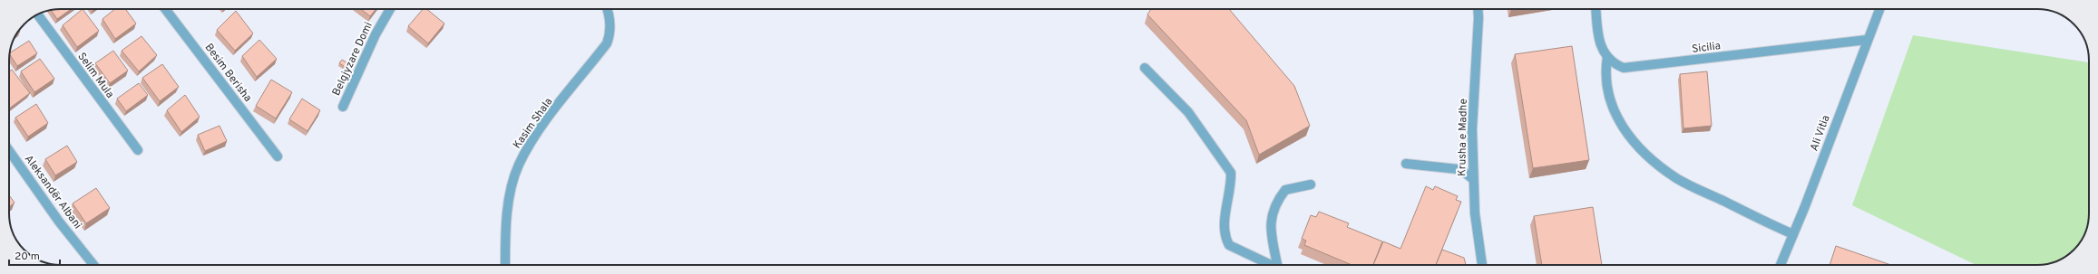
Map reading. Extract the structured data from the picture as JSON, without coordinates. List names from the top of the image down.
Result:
{
  "streets": {
    "street": [
      "Sicilia",
      "Belgjyzare Domi",
      "Besim Berisha",
      "Selim Mula",
      "Kasim Shala",
      "Ali Vitia",
      "Krusha e Madhe",
      "Aleksandër Albani"
    ]
  },
  "crossings": [
    ["Sicilia", "Ali Vitia"]
  ],
  "scale_bar": "20 m"
}
